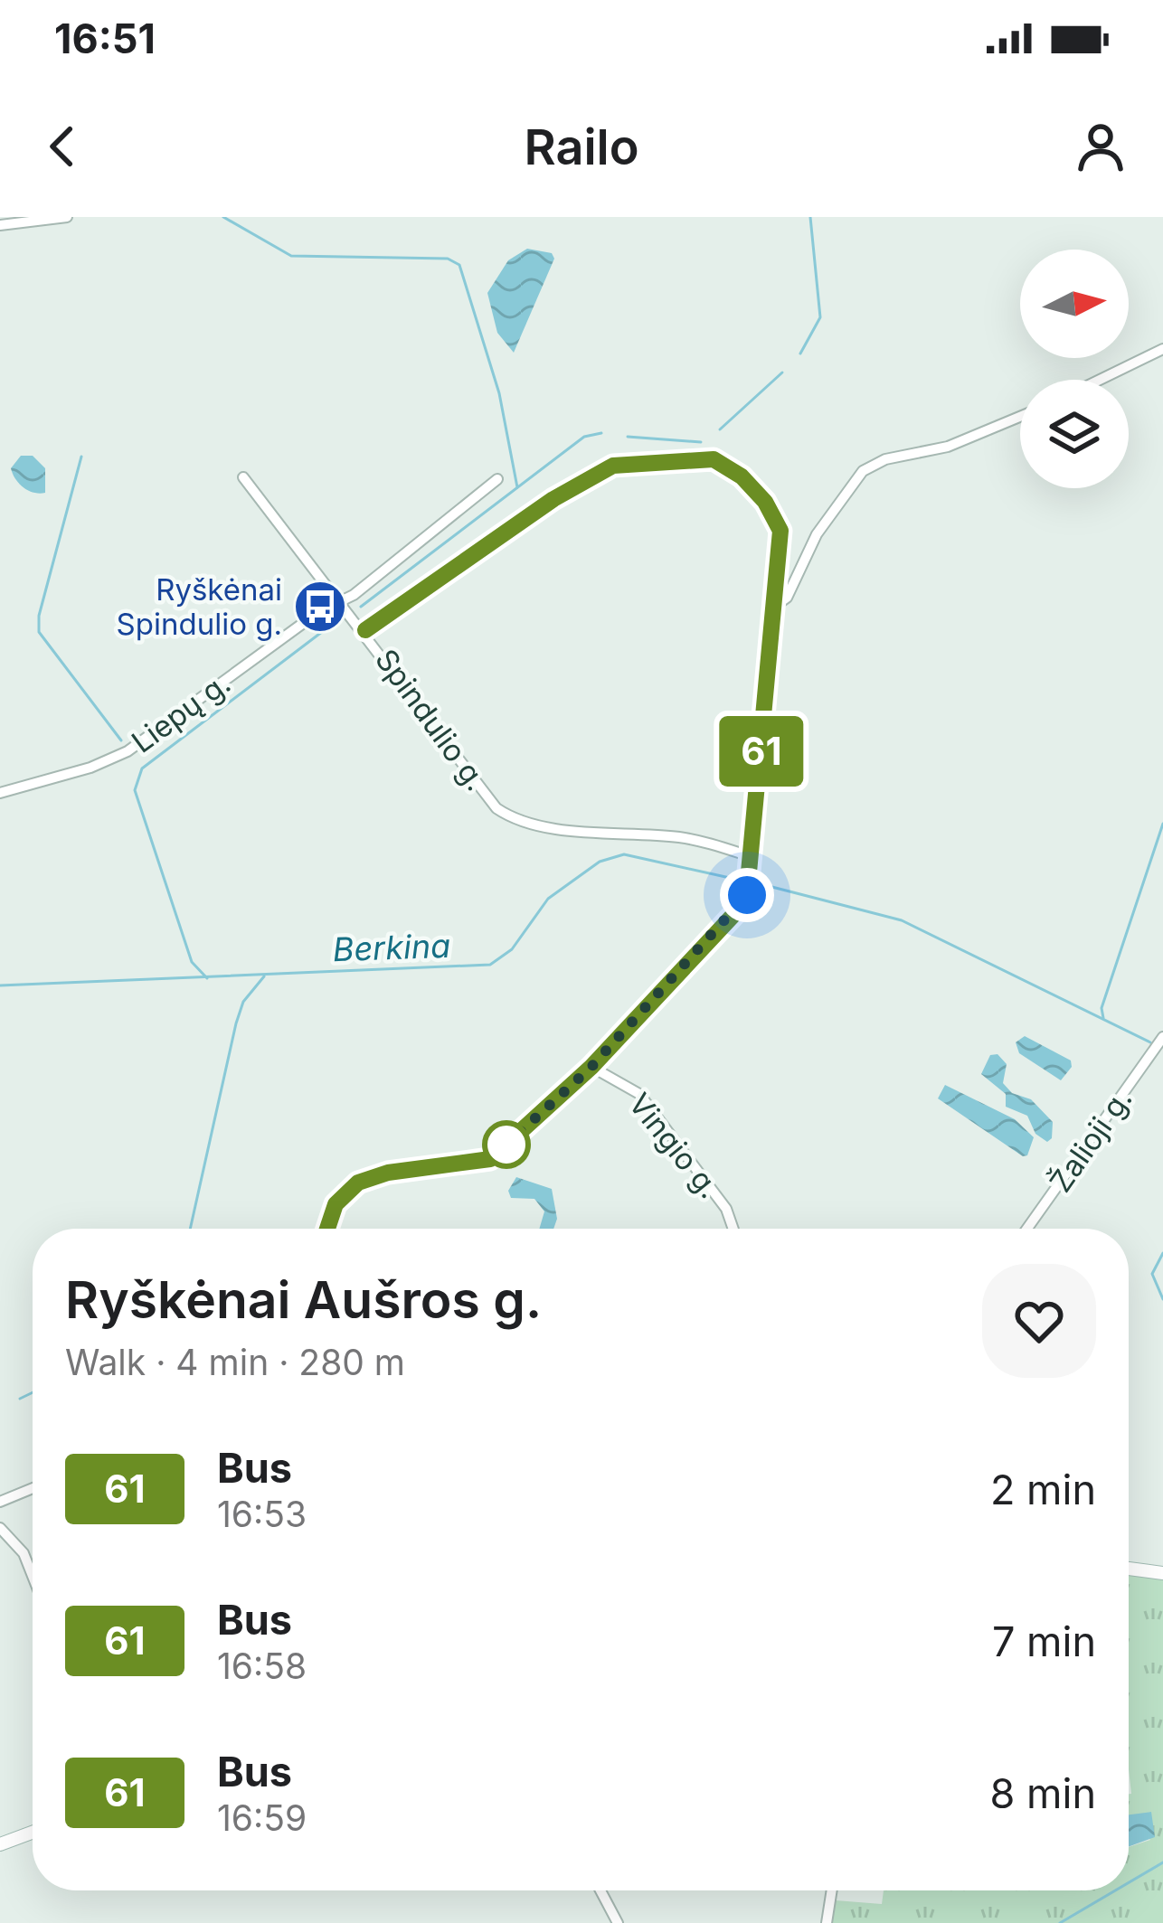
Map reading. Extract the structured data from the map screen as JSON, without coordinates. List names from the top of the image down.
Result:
{
  "streets": {
    "street": [
      "Liepų g.",
      "Spindulio g.",
      "Žalioji g.",
      "Vingio g."
    ]
  },
  "crossings": [
    ["Liepų g.", "Spindulio g."]
  ],
  "water": ["Berkina"],
  "places": {
    "bus stop": ["Ryškėnai Spindulio g."]
  },
  "lines": ["bus line 61"],
  "north": "right",
  "page": {
    "status": "16:51",
    "header": "Railo",
    "on_map": "61",
    "heading": ["Ryškėnai Aušros g.", "Walk · 4 min · 280 m"],
    "list": [
      {
        "mark": "61",
        "name": "Bus",
        "note": "16:53",
        "value": "2 min"
      },
      {
        "mark": "61",
        "name": "Bus",
        "note": "16:58",
        "value": "7 min"
      },
      {
        "mark": "61",
        "name": "Bus",
        "note": "16:59",
        "value": "8 min"
      }
    ]
  }
}
